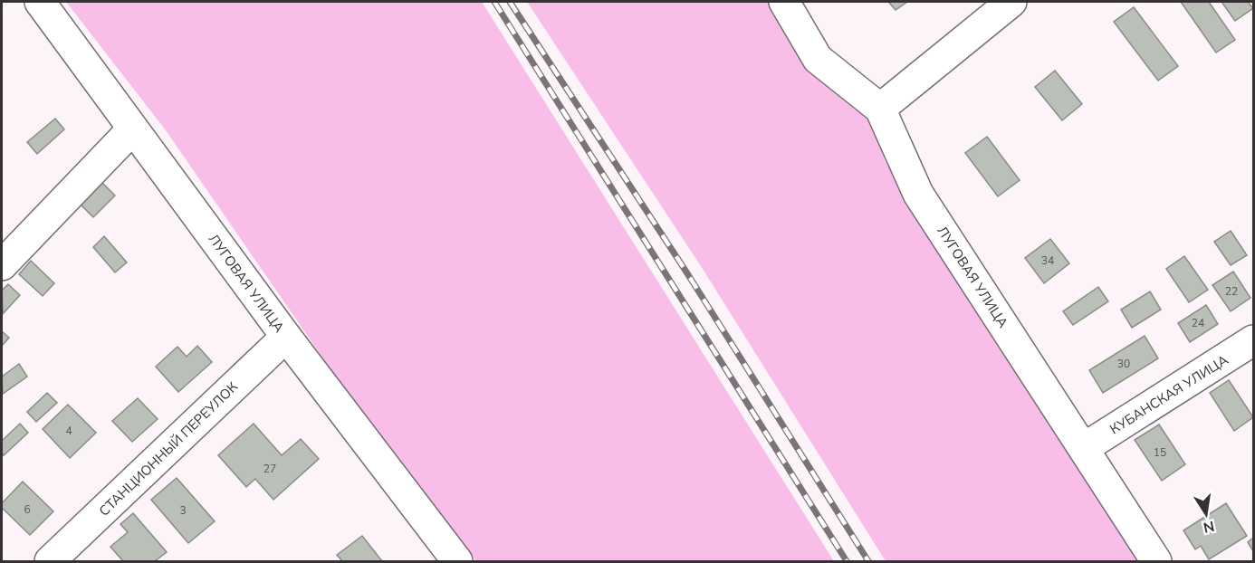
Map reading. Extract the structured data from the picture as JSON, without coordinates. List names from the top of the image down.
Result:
{
  "streets": {
    "street": ["ЛУГОВАЯ УЛИЦА", "КУБАНСКАЯ УЛИЦА", "СТАНЦИОННЫЙ ПЕРЕУЛОК"]
  },
  "crossings": [
    ["ЛУГОВАЯ УЛИЦА", "КУБАНСКАЯ УЛИЦА"],
    ["ЛУГОВАЯ УЛИЦА", "СТАНЦИОННЫЙ ПЕРЕУЛОК"]
  ],
  "house_numbers": [
    "34",
    "22",
    "24",
    "30",
    "4",
    "15",
    "27",
    "6",
    "3"
  ],
  "north": "bottom"
}
